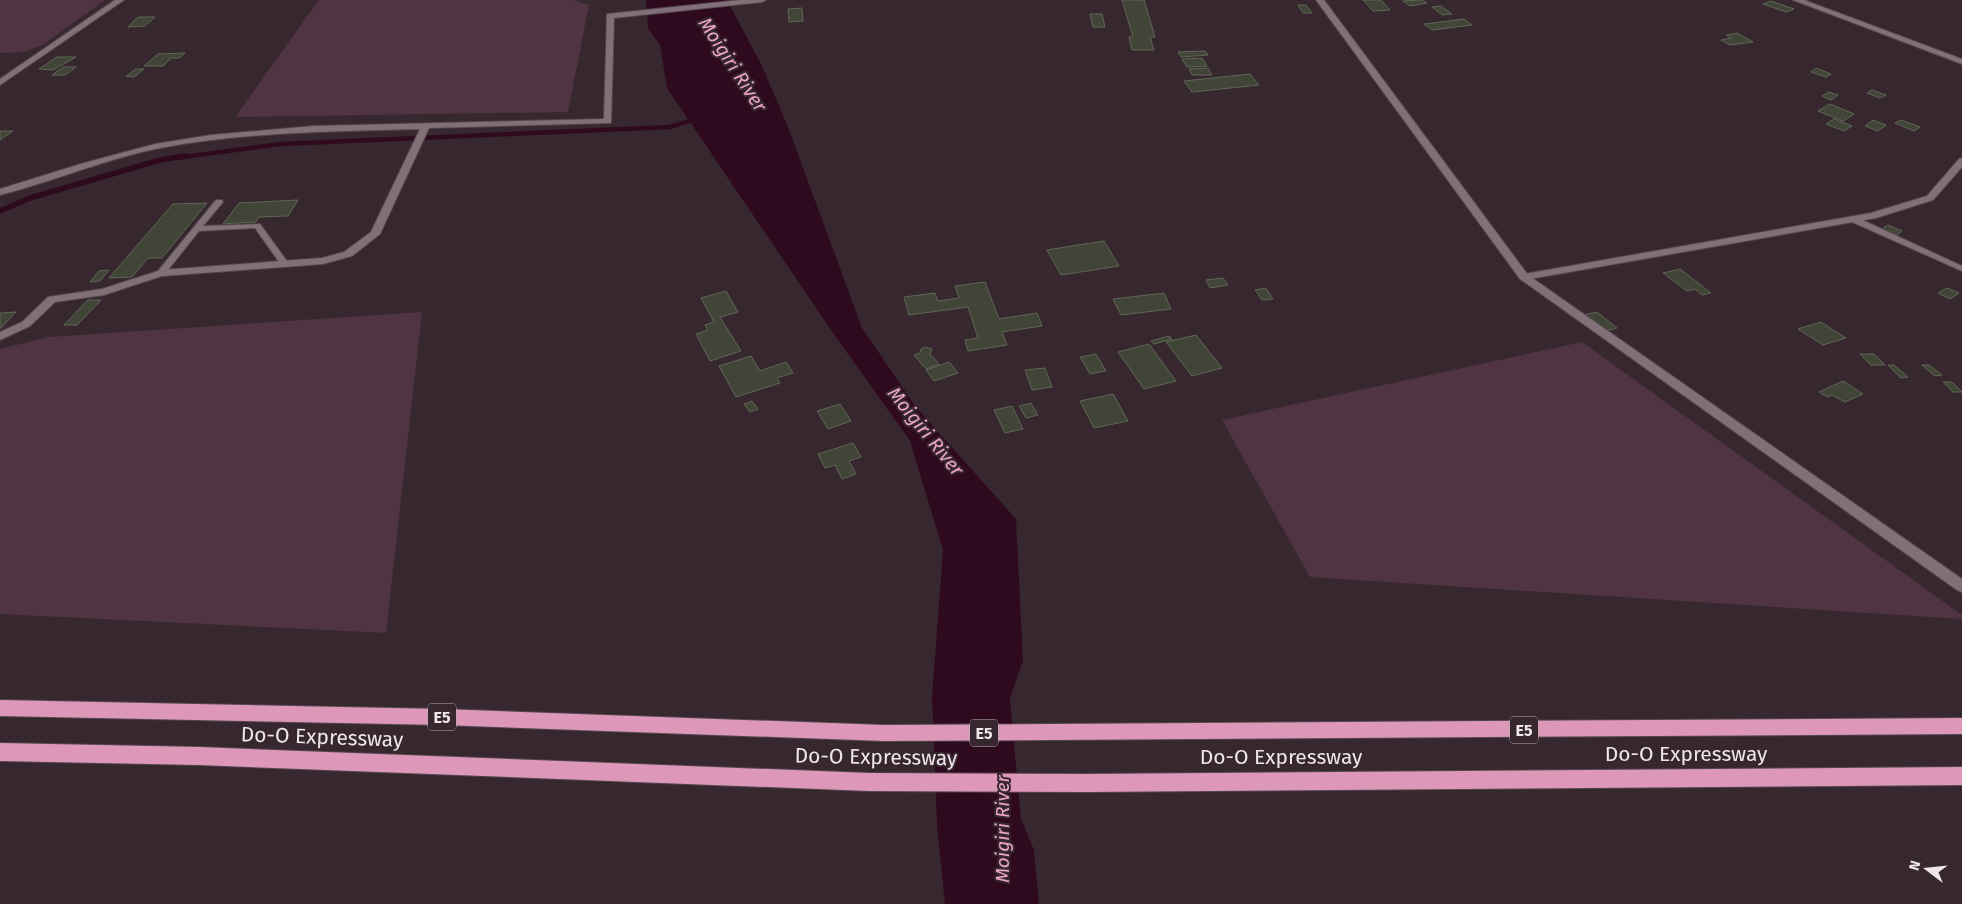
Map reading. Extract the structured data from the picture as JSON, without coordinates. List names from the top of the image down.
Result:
{
  "streets": {
    "highway": ["E5", "Do-O Expressway"]
  },
  "water": ["Moigiri River"],
  "north": "left"
}
